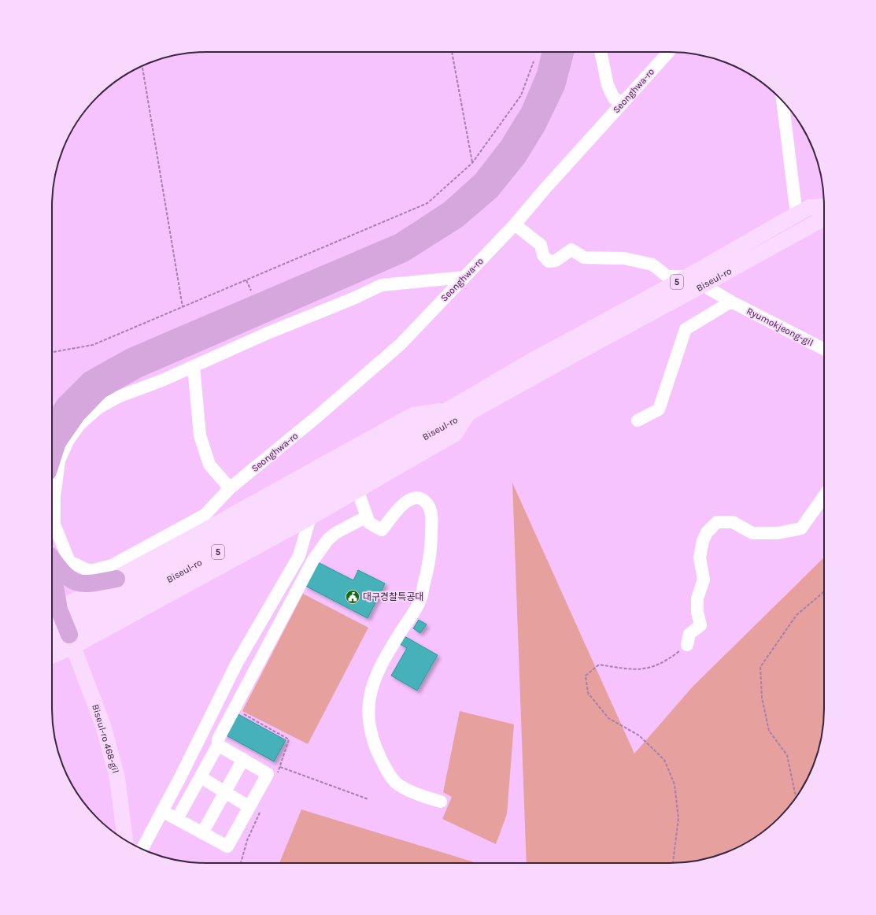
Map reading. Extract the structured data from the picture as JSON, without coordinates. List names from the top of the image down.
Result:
{
  "streets": {
    "main road": ["Biseul-ro", "5", "Biseul-ro 468-gil"],
    "street": ["Seonghwa-ro", "Ryumokjeong-gil"]
  },
  "crossings": [
    ["Biseul-ro", "Ryumokjeong-gil"]
  ],
  "places": {
    "public building": ["대구경찰특공대"]
  }
}
